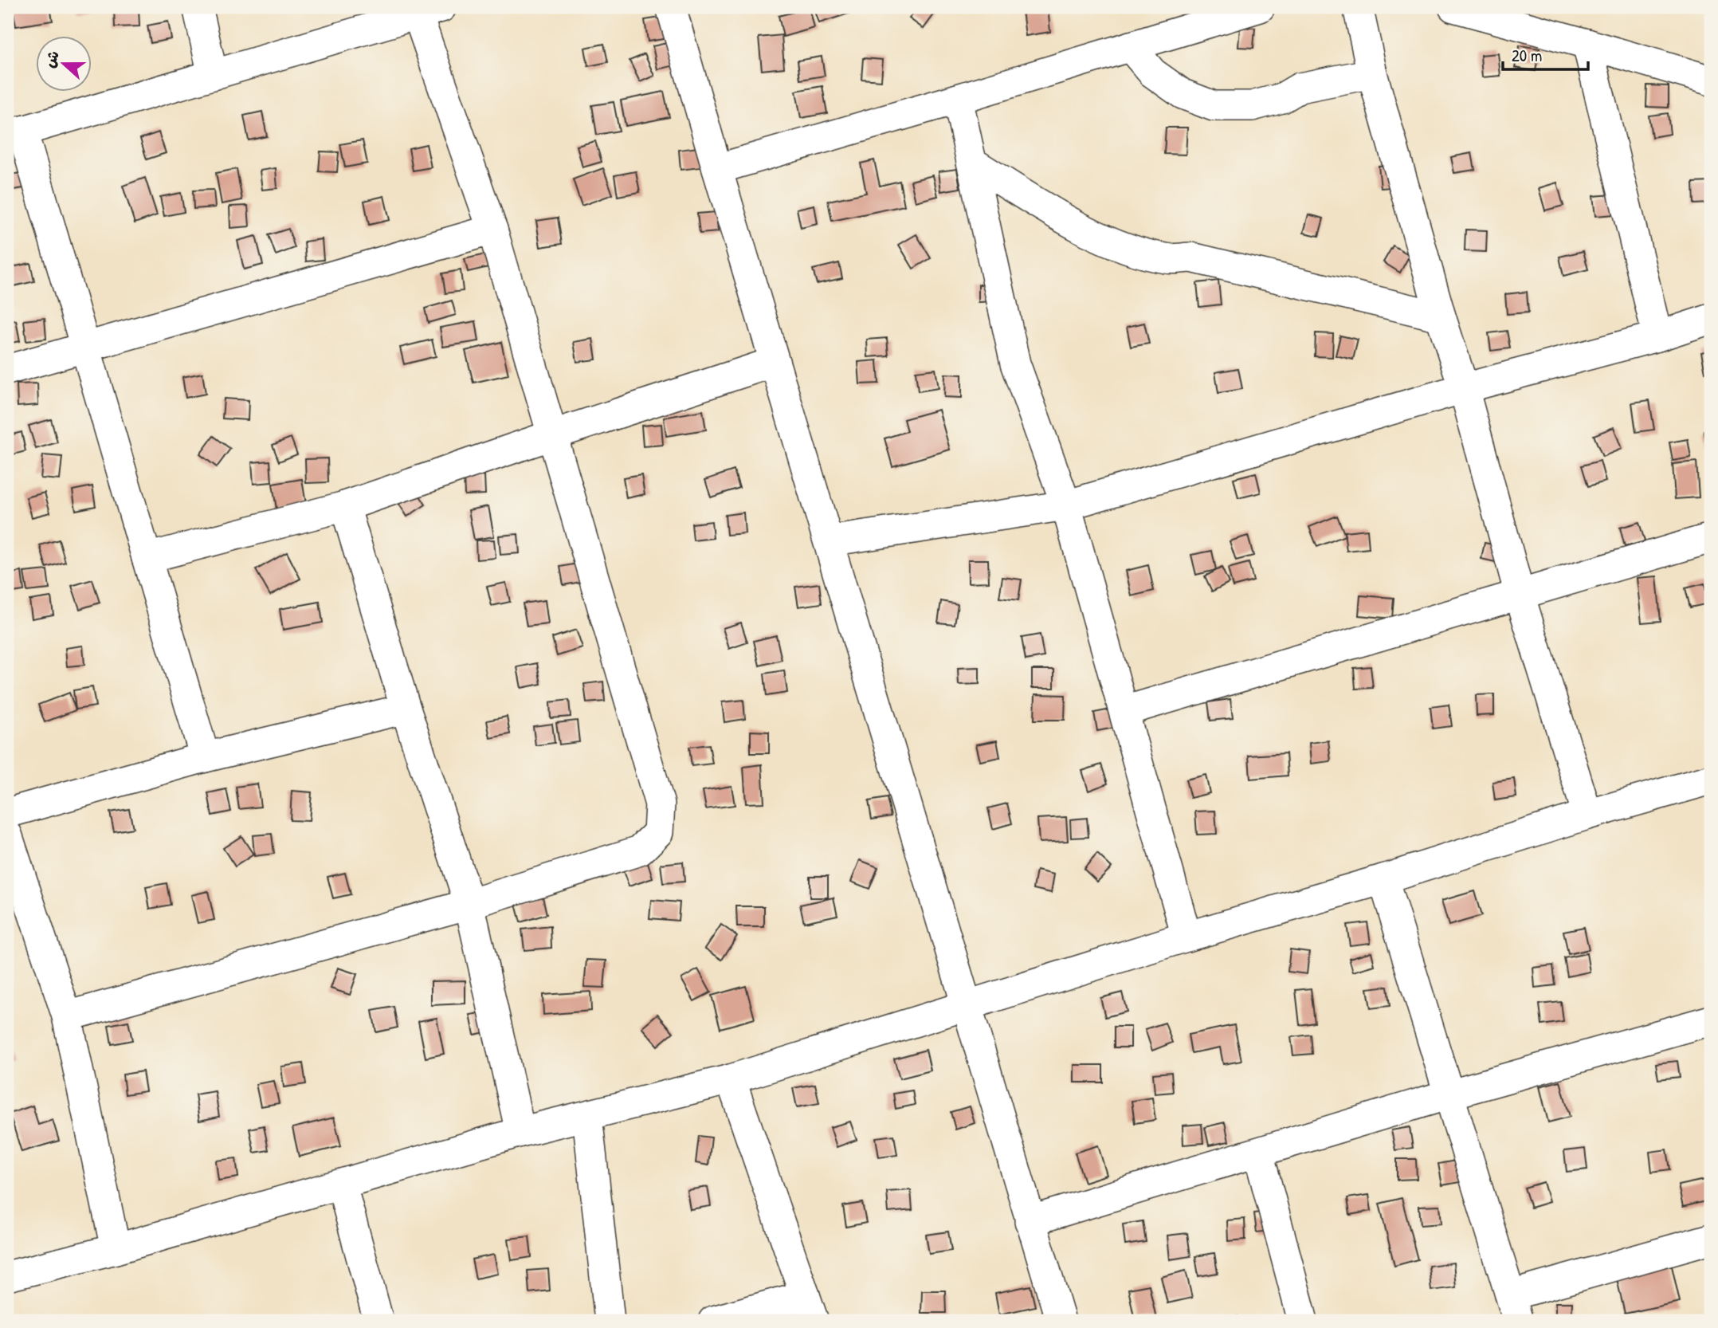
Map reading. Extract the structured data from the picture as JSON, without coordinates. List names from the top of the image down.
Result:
{
  "scale_bar": "20 m",
  "north": "left"
}
